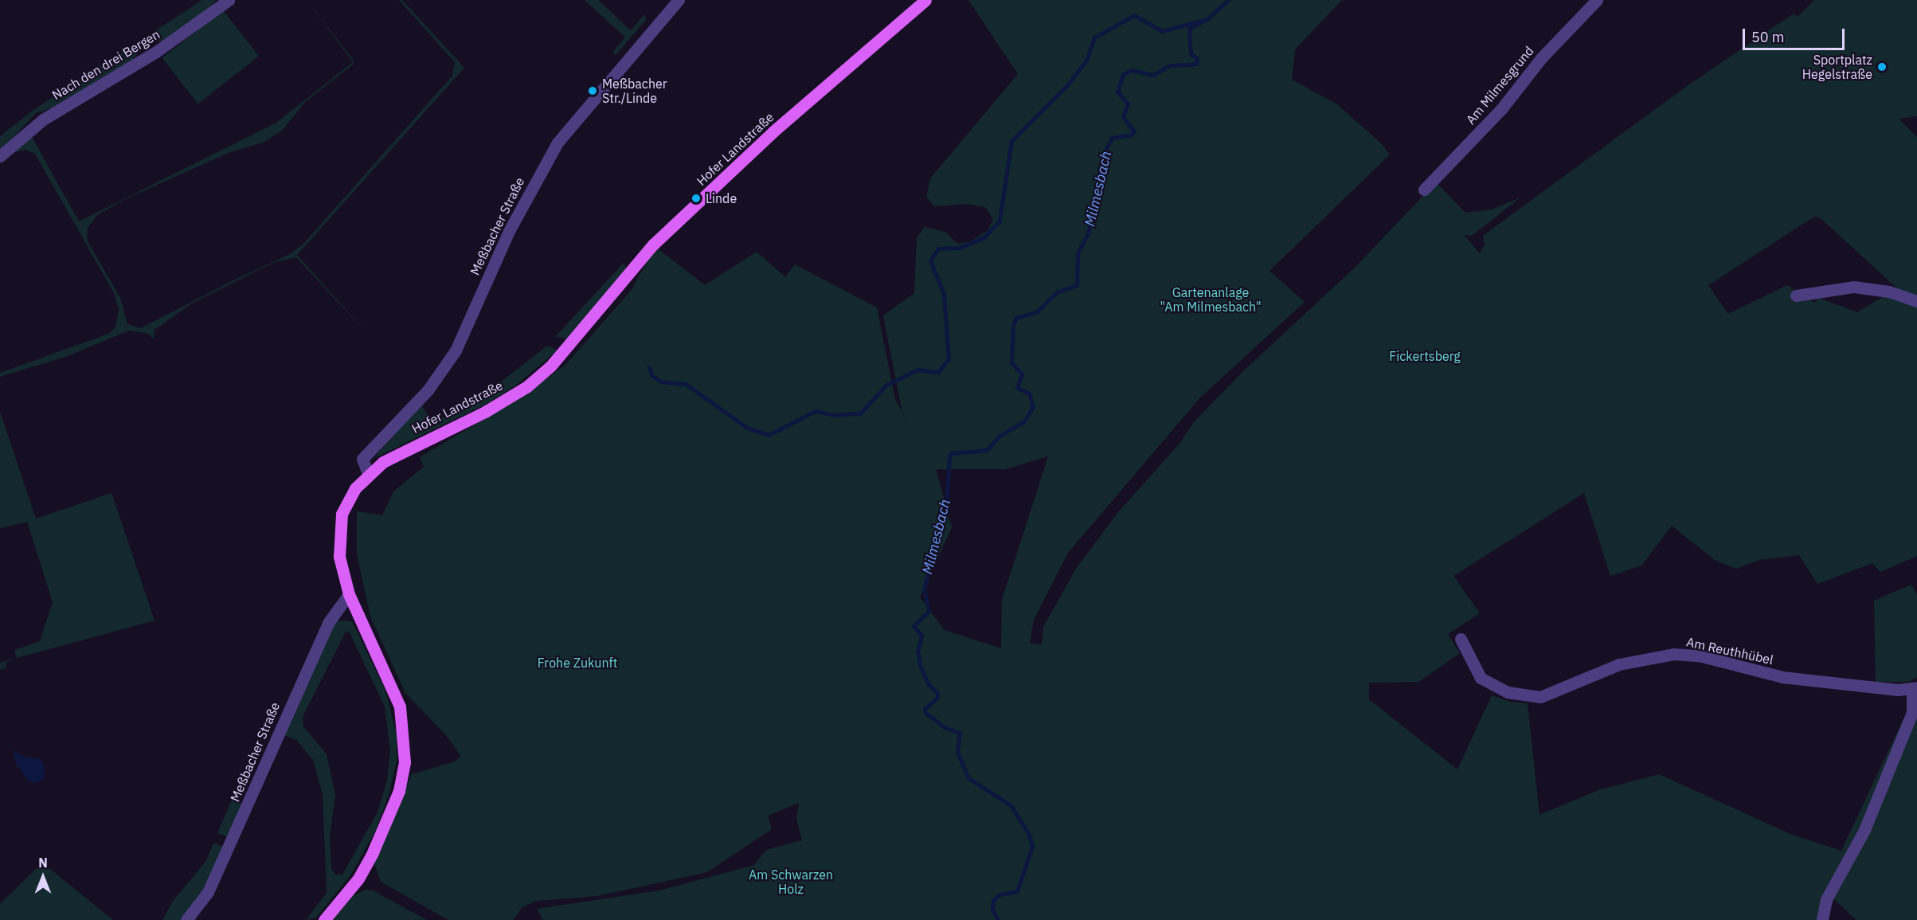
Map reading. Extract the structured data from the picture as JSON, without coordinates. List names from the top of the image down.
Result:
{
  "streets": {
    "main road": ["Hofer Landstraße"],
    "street": [
      "Nach den drei Bergen",
      "Am Milmesgrund",
      "Meßbacher Straße",
      "Am Reuthhübel"
    ]
  },
  "crossings": [
    ["Hofer Landstraße", "Meßbacher Straße"]
  ],
  "water": ["Milmesbach"],
  "parks": [
    "Gartenanlage \"Am Milmesbach\"",
    "Fickertsberg",
    "Frohe Zukunft",
    "Am Schwarzen Holz"
  ],
  "places": ["Sportplatz Hegelstraße", "Meßbacher Str./Linde", "Linde"],
  "scale_bar": "50 m",
  "north": "top"
}
